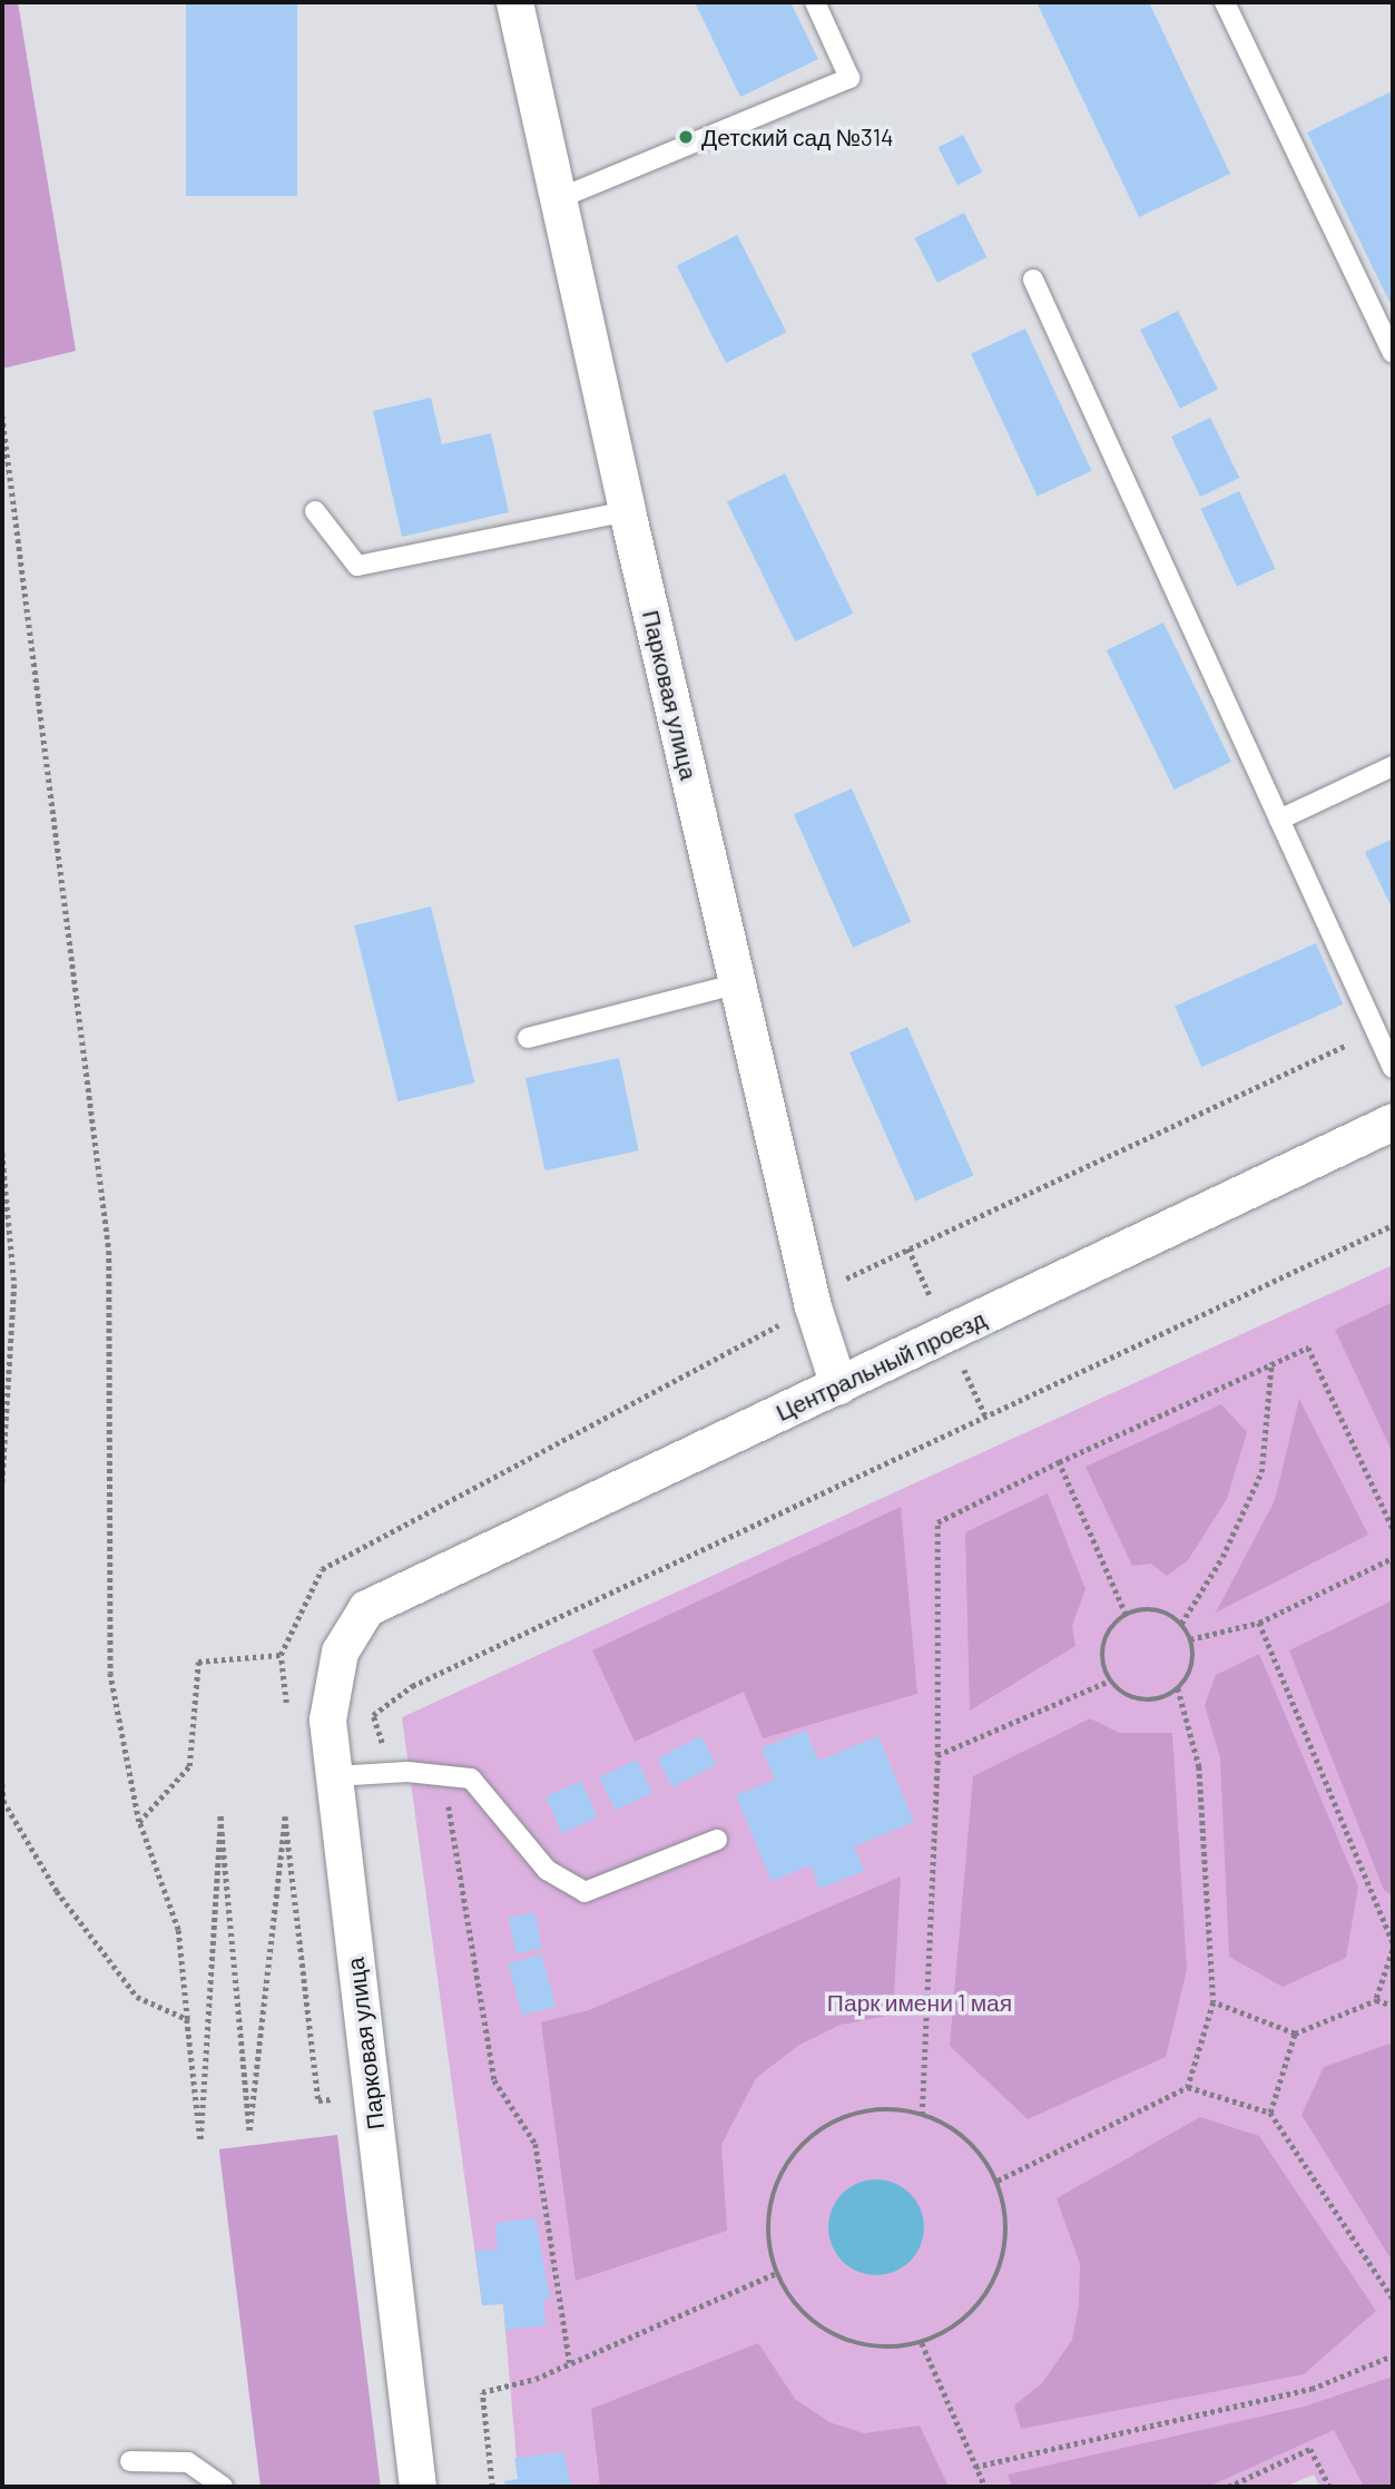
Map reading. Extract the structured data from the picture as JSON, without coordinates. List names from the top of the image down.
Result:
{
  "streets": {
    "street": ["Парковая улица", "Центральный проезд"]
  },
  "crossings": [
    ["Парковая улица", "Центральный проезд"]
  ],
  "parks": ["Парк имени 1 мая"],
  "places": ["Детский сад №314"]
}
